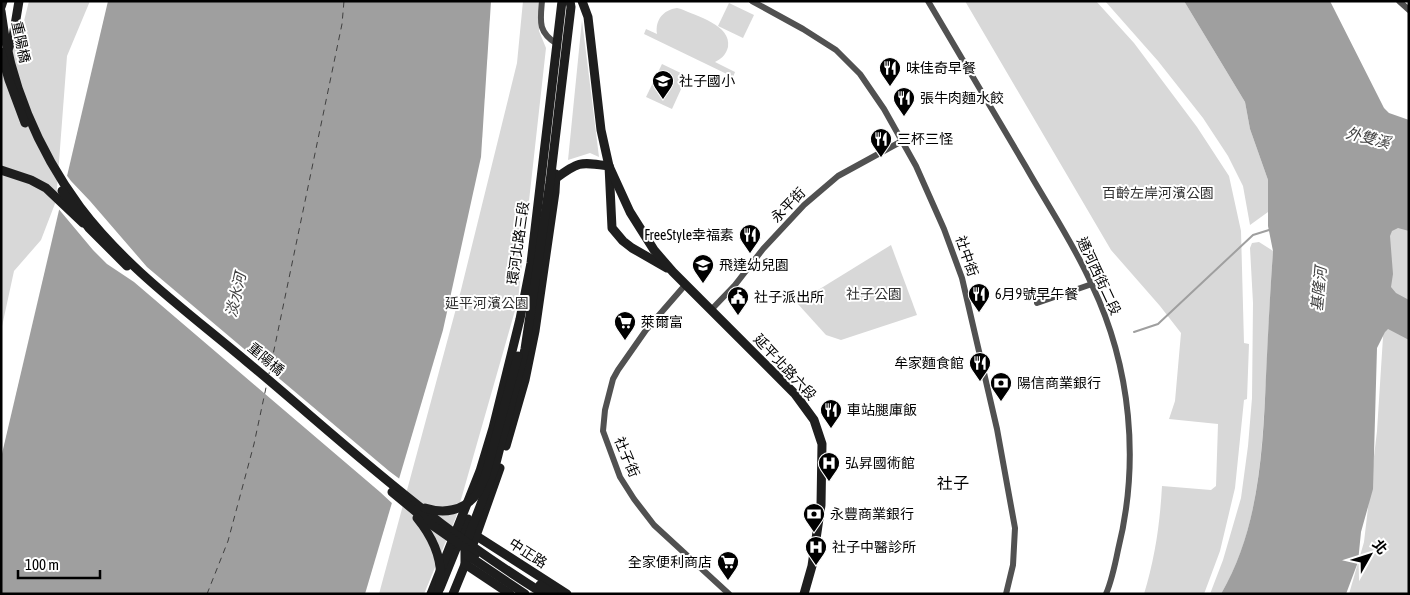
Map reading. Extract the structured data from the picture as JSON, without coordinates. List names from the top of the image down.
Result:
{
  "streets": {
    "main road": [
      "重陽橋",
      "環河北路三段",
      "延平北路六段",
      "中正路"
    ],
    "street": [
      "永平街",
      "社中街",
      "通河西街二段",
      "社子街"
    ]
  },
  "crossings": [
    ["永平街", "社中街"],
    ["永平街", "延平北路六段"],
    ["延平北路六段", "社子街"]
  ],
  "districts": ["社子"],
  "water": ["外雙溪", "基隆河", "淡水河"],
  "parks": ["百齡左岸河濱公園", "社子公園", "延平河濱公園"],
  "places": {
    "restaurant": [
      "味佳奇早餐",
      "張牛肉麵水餃",
      "三杯三怪",
      "FreeStyle幸福素",
      "6月9號早午餐",
      "牟家麵食館",
      "車站腿庫飯"
    ],
    "school or university": ["社子國小", "飛達幼兒園"],
    "public building": ["社子派出所"],
    "supermarket": ["萊爾富", "全家便利商店"],
    "bank": ["陽信商業銀行", "永豐商業銀行"],
    "hospital": ["弘昇國術館", "社子中醫診所"]
  },
  "scale_bar": "100 m",
  "north": "top right"
}
